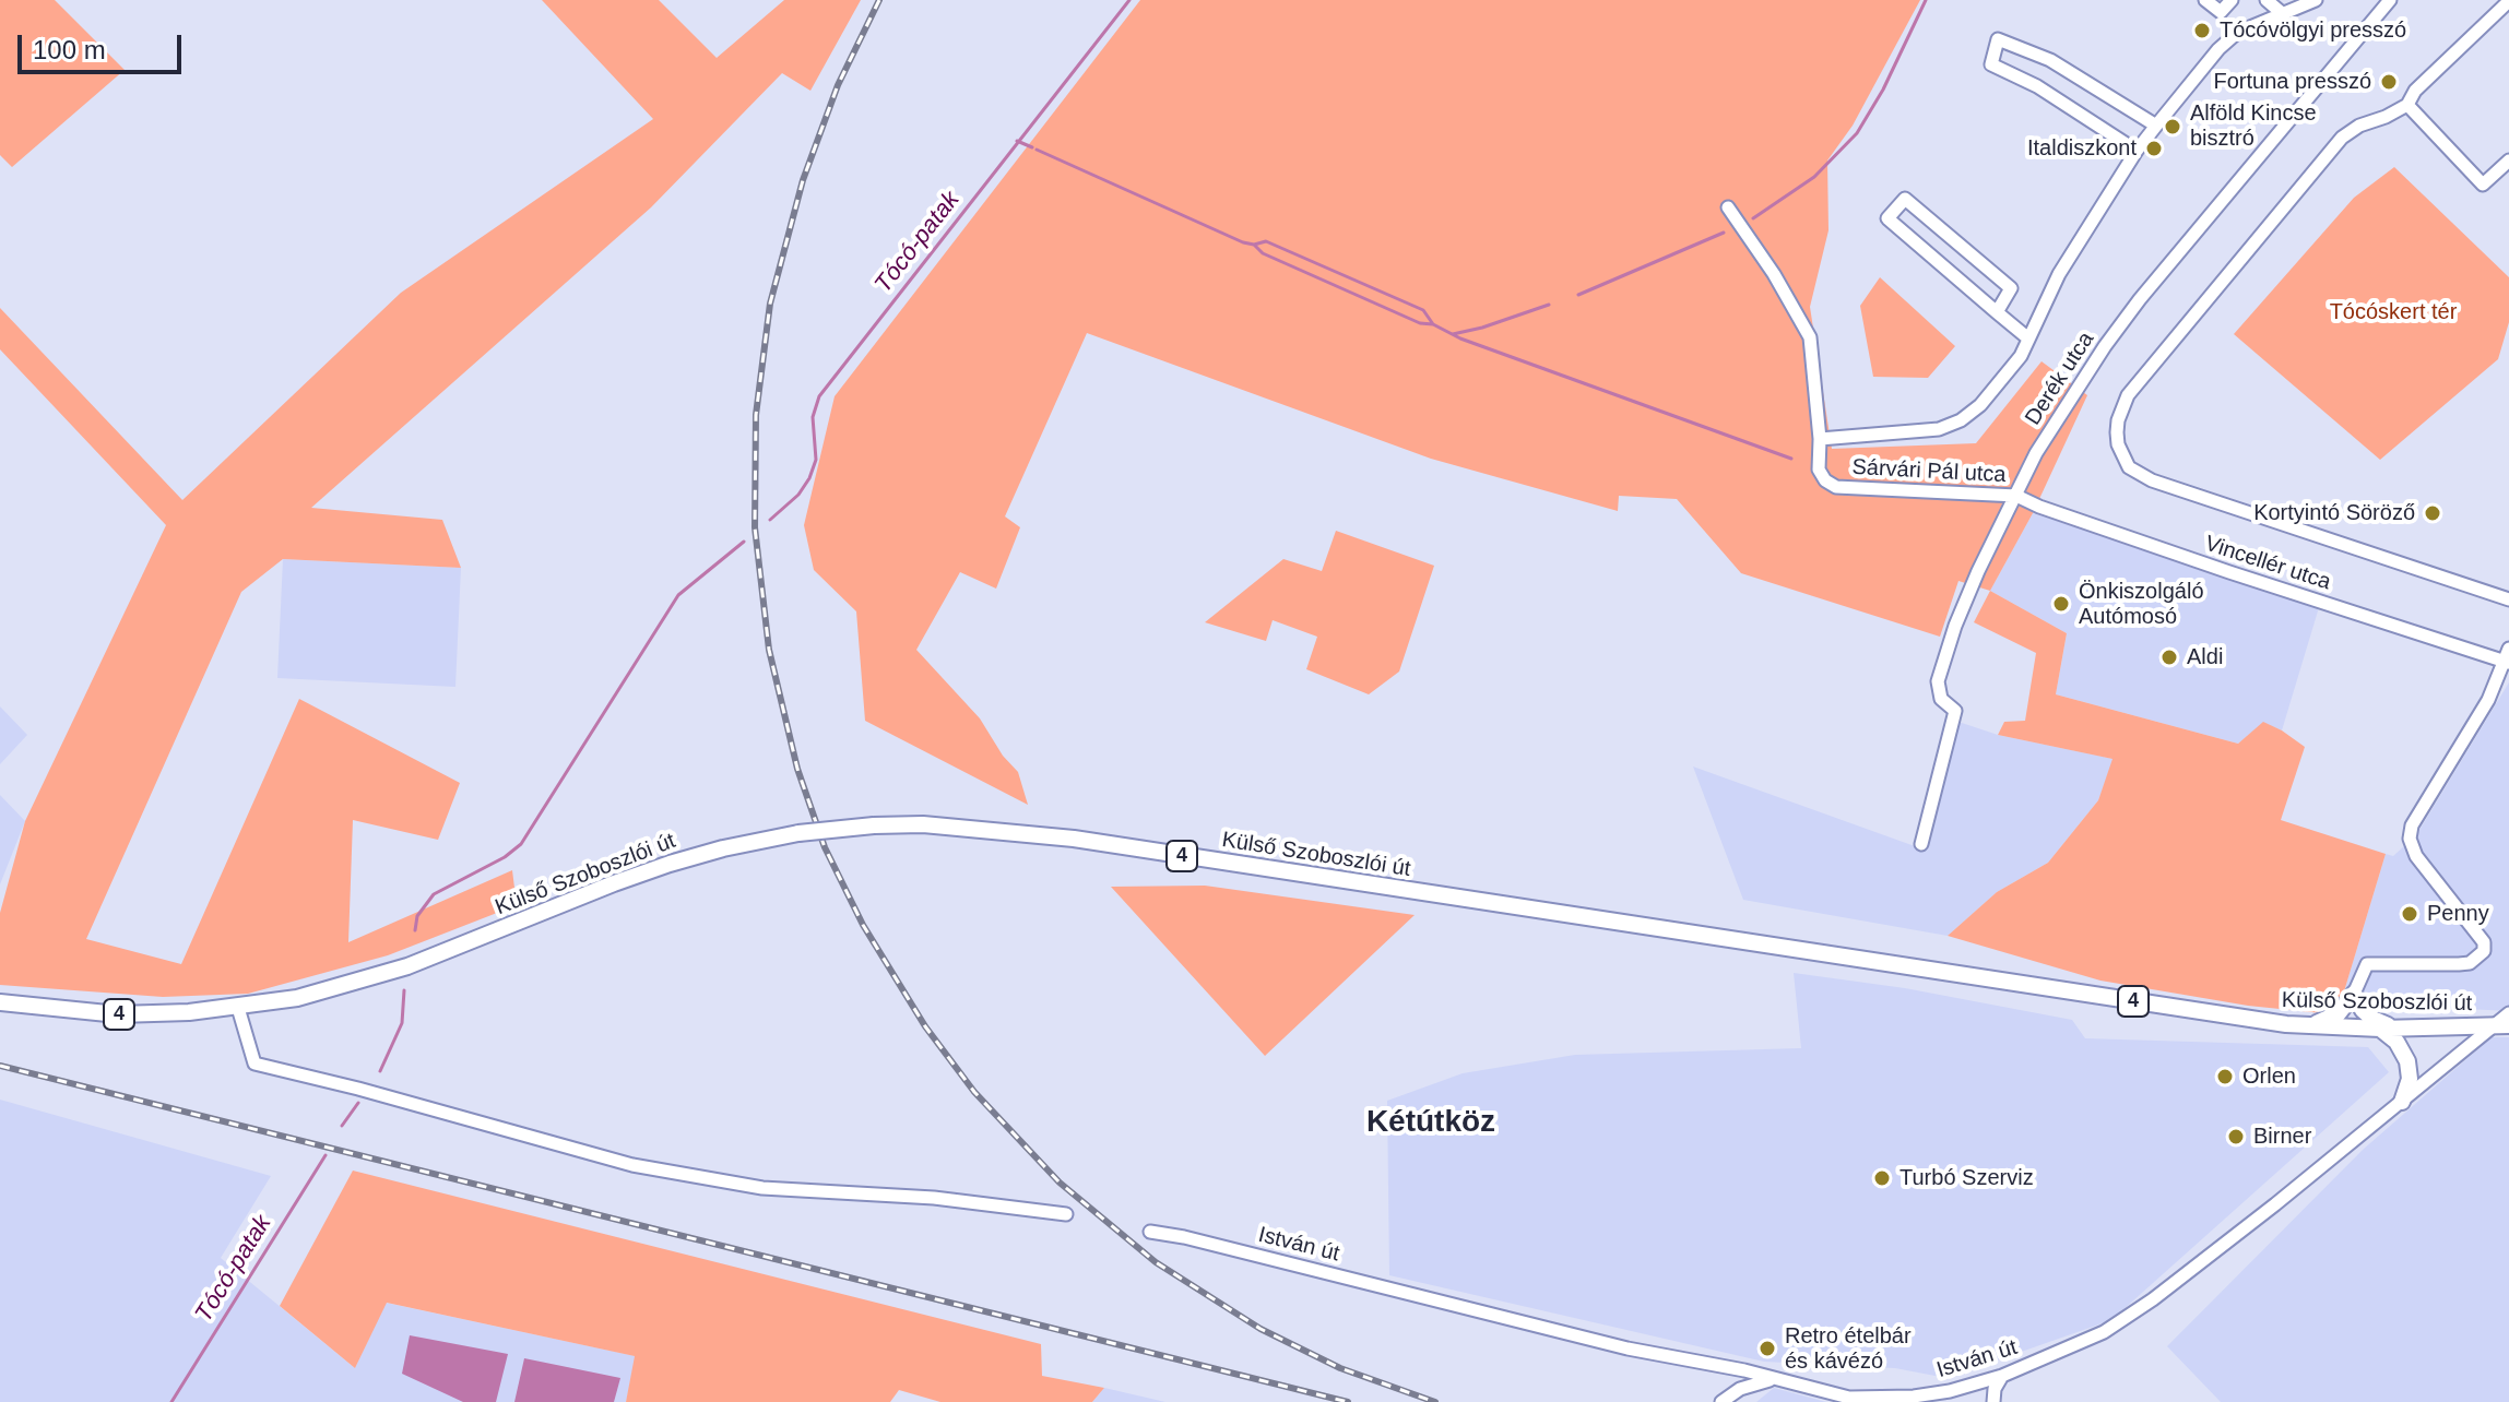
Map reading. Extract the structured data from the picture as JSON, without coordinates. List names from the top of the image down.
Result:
{
  "streets": {
    "main road": ["Külső Szoboszlói út", "4"],
    "street": [
      "Derék utca",
      "Sárvári Pál utca",
      "Vincellér utca",
      "István út"
    ]
  },
  "crossings": [
    ["Derék utca", "Sárvári Pál utca"],
    ["Derék utca", "Vincellér utca"],
    ["Sárvári Pál utca", "Vincellér utca"],
    ["Külső Szoboszlói út", "4"],
    ["Külső Szoboszlói út", "István út"],
    ["4", "István út"]
  ],
  "districts": ["Kétútköz"],
  "water": ["Tócó-patak"],
  "parks": ["Tócóskert tér"],
  "places": [
    "Tócóvölgyi presszó",
    "Fortuna presszó",
    "Alföld Kincse bisztró",
    "Italdiszkont",
    "Kortyintó Söröző",
    "Önkiszolgáló Autómosó",
    "Aldi",
    "Penny",
    "Orlen",
    "Birner",
    "Turbó Szerviz",
    "Retro ételbár és kávézó"
  ],
  "scale_bar": "100 m"
}
